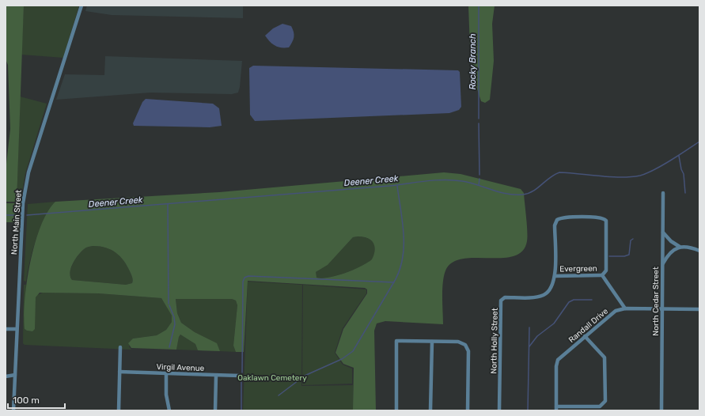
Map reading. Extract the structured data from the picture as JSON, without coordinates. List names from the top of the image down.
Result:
{
  "streets": {
    "street": [
      "North Main Street",
      "Evergreen",
      "North Cedar Street",
      "Randall Drive",
      "North Holly Street",
      "Virgil Avenue"
    ]
  },
  "crossings": [
    ["Evergreen", "North Holly Street"],
    ["North Cedar Street", "Randall Drive"]
  ],
  "water": ["Rocky Branch", "Deener Creek"],
  "parks": ["Oaklawn Cemetery"],
  "scale_bar": "100 m"
}
